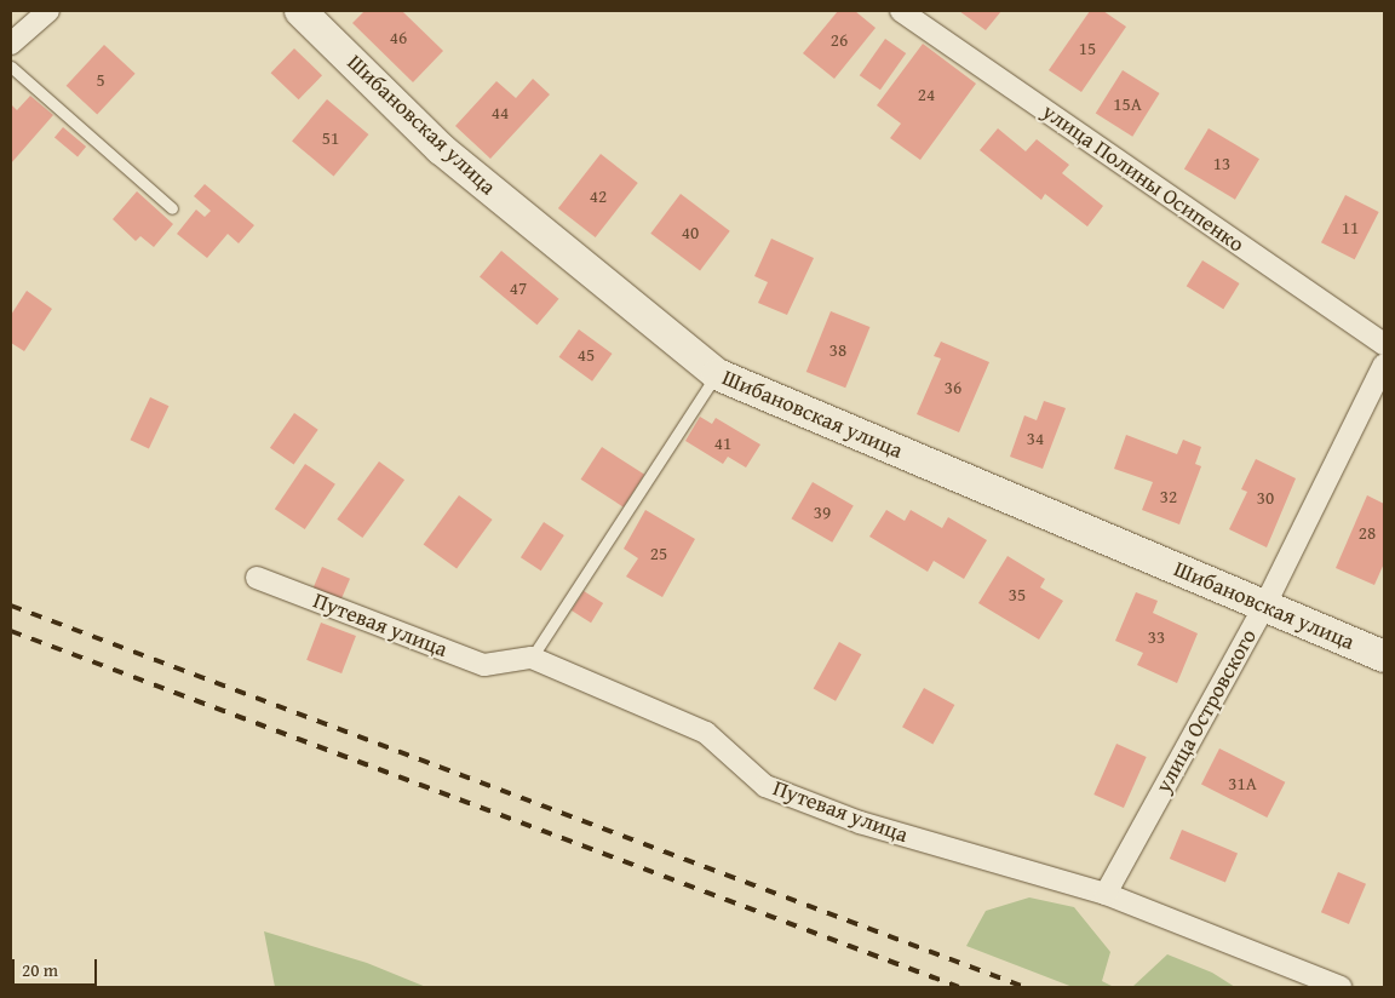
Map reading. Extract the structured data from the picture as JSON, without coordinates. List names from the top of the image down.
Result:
{
  "streets": {
    "street": [
      "Шибановская улица",
      "улица Полины Осипенко",
      "Путевая улица",
      "улица Островского"
    ]
  },
  "crossings": [
    ["Шибановская улица", "улица Островского"],
    ["Путевая улица", "улица Островского"]
  ],
  "house_numbers": [
    "46",
    "26",
    "15",
    "5",
    "24",
    "15А",
    "44",
    "51",
    "13",
    "42",
    "11",
    "40",
    "47",
    "38",
    "45",
    "36",
    "34",
    "41",
    "32",
    "30",
    "39",
    "28",
    "25",
    "35",
    "33",
    "31А"
  ],
  "scale_bar": "20 m"
}
